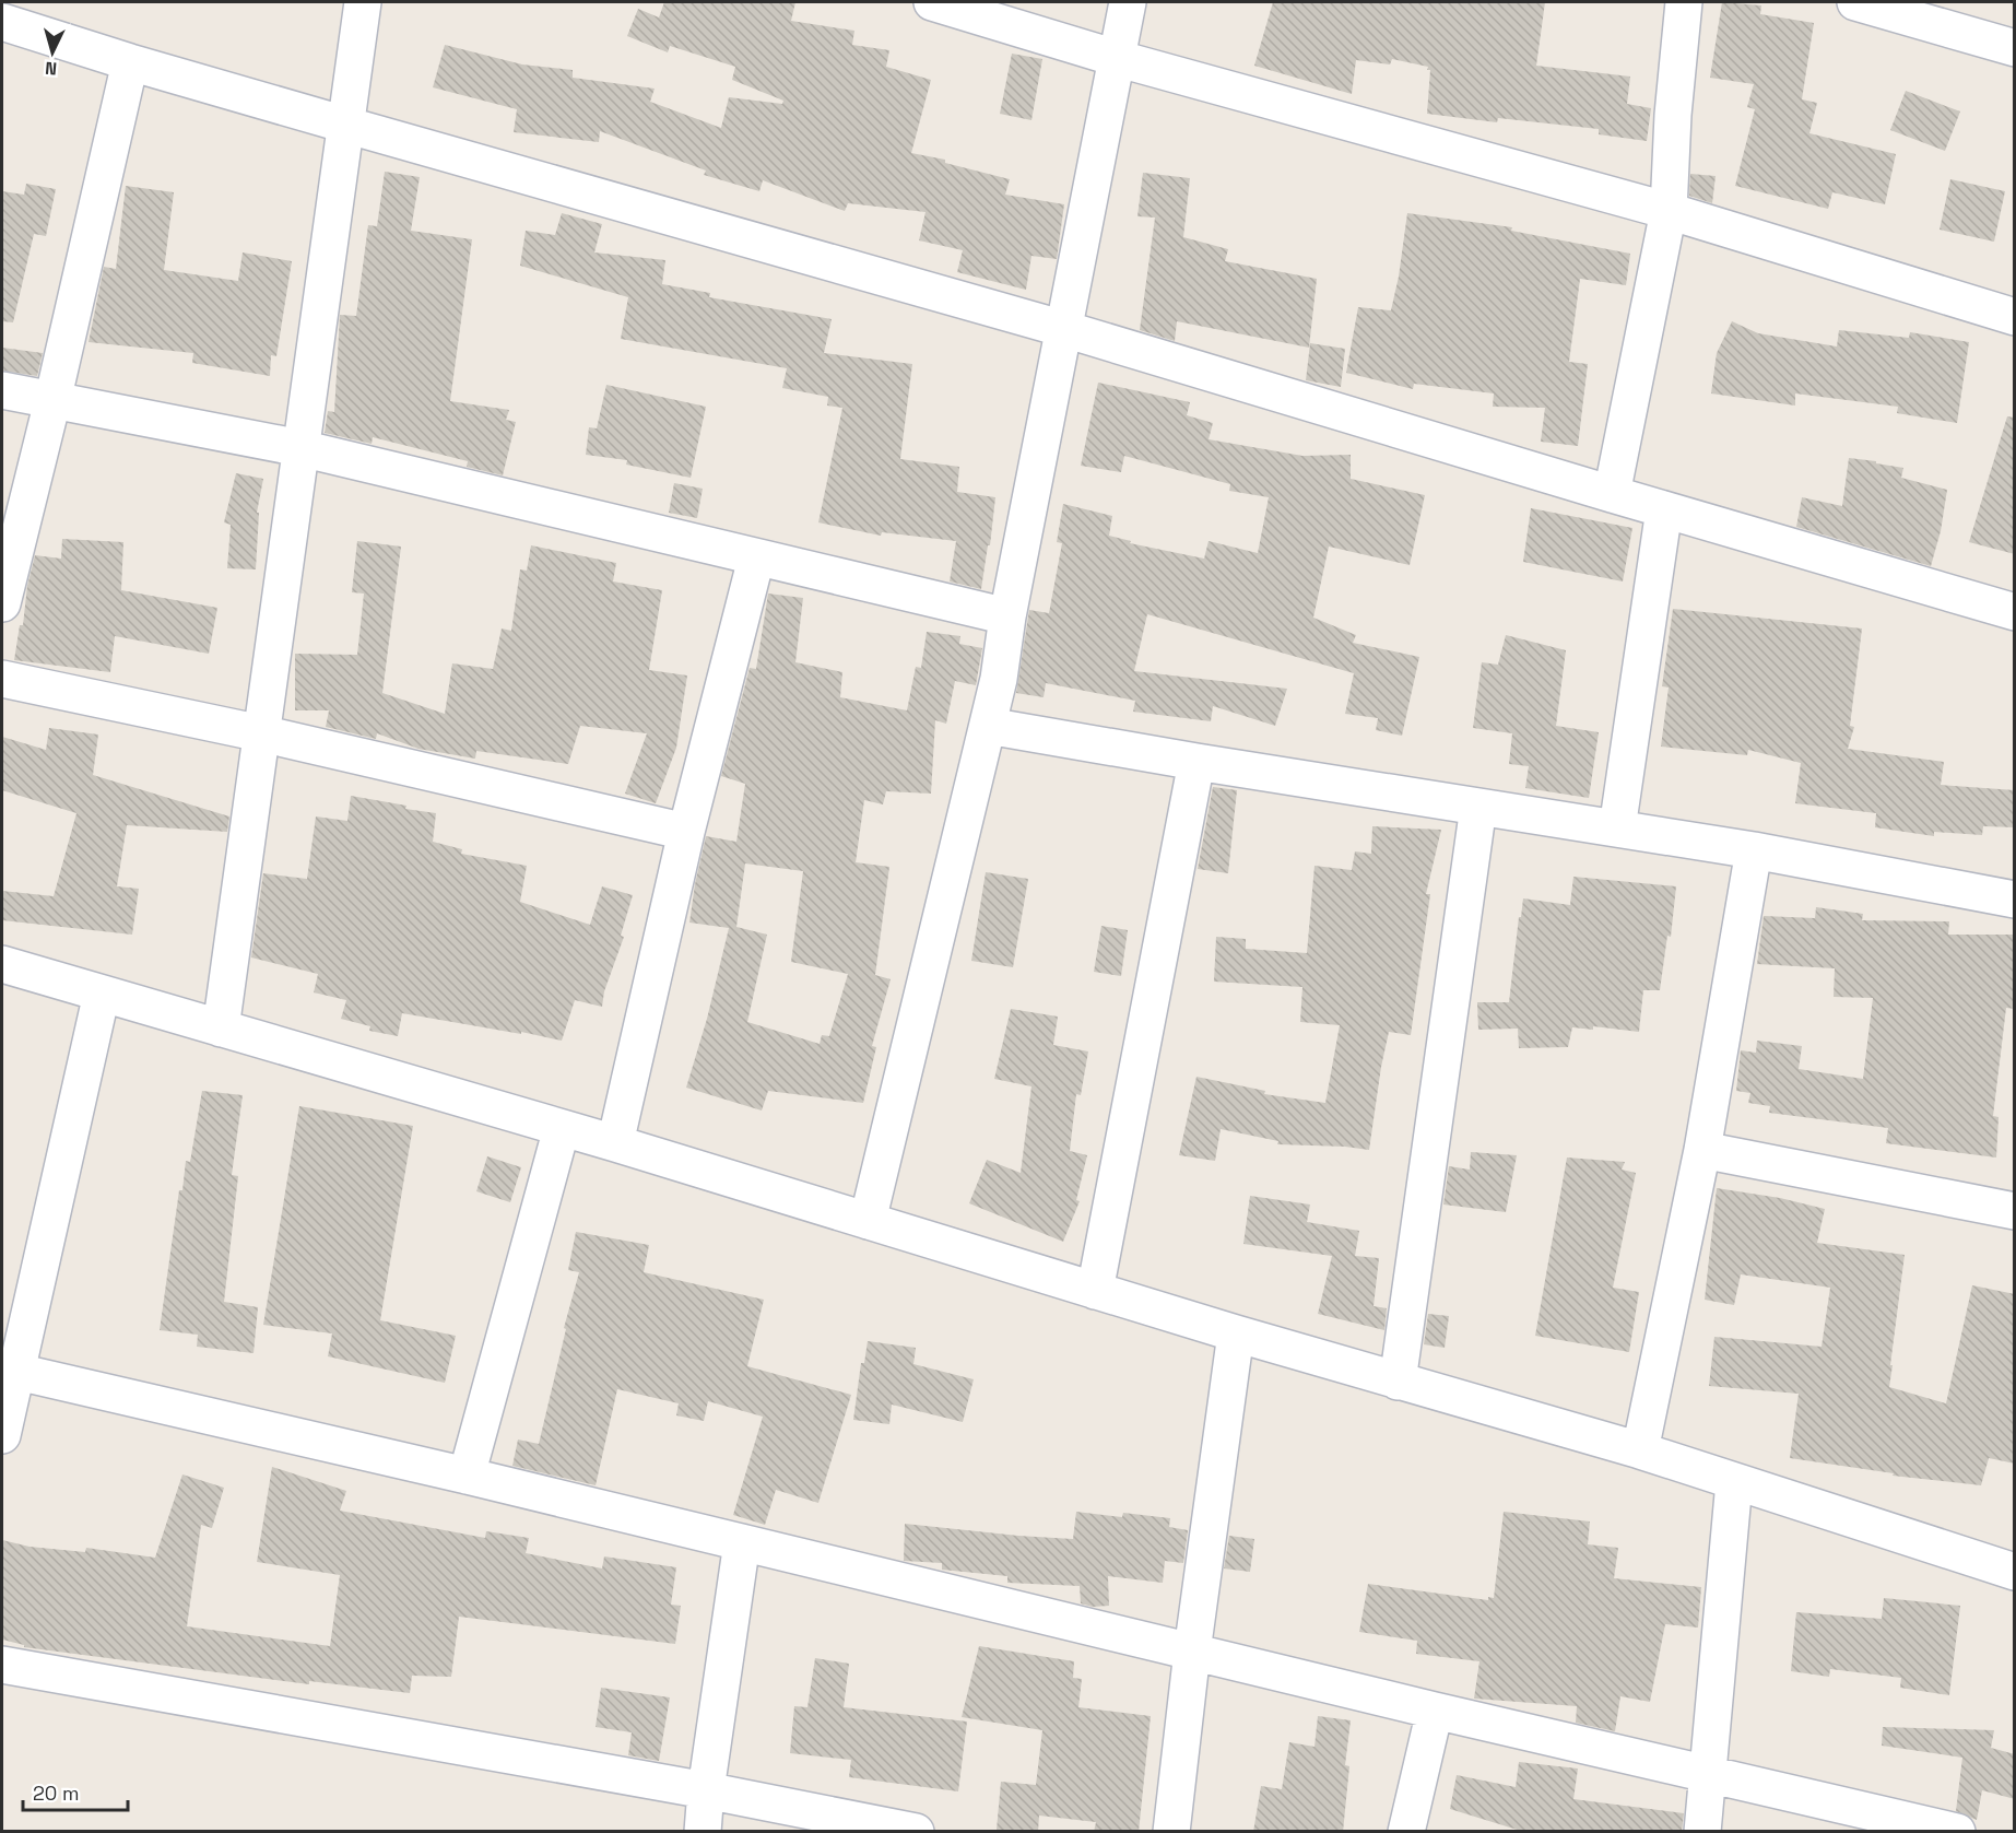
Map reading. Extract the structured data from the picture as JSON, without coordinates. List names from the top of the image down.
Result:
{
  "scale_bar": "20 m",
  "north": "bottom"
}
